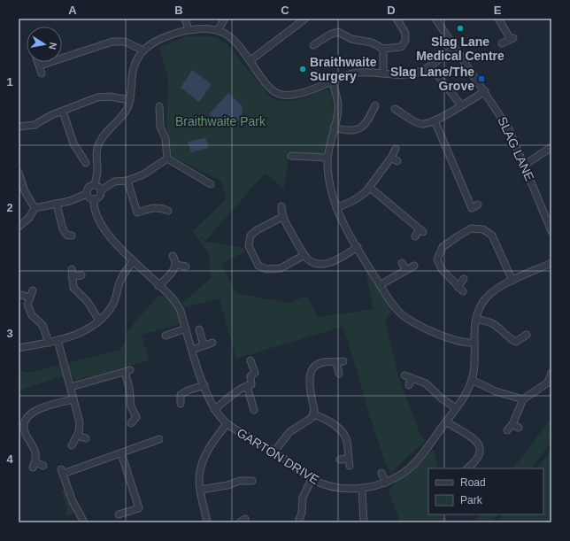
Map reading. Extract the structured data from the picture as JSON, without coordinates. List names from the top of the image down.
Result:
{
  "streets": {
    "street": ["SLAG LANE", "GARTON DRIVE"]
  },
  "parks": ["Braithwaite Park"],
  "places": {
    "other": ["Slag Lane Medical Centre", "Braithwaite Surgery"],
    "transit": ["Slag Lane/The Grove"]
  },
  "legend": ["Road", "Park"],
  "north": "right",
  "grid": {
    "columns": [
      "A",
      "B",
      "C",
      "D",
      "E"
    ],
    "rows": [
      "1",
      "2",
      "3",
      "4"
    ]
  }
}
